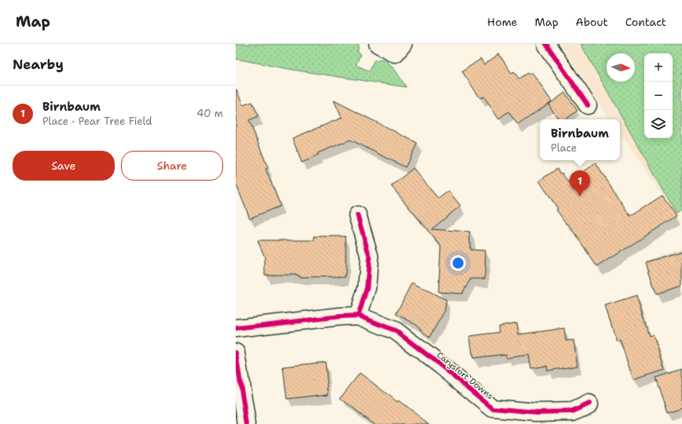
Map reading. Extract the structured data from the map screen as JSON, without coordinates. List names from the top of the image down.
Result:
{
  "streets": {
    "street": ["Carysfort Downs"]
  },
  "north": "right",
  "page": {
    "header": "Map",
    "nav": [
      "Home",
      "Map",
      "About",
      "Contact"
    ],
    "heading": "Nearby",
    "map_buttons": ["+", "−"],
    "list": [
      {
        "mark": "1",
        "name": "Birnbaum",
        "note": "Place · Pear Tree Field",
        "value": "40 m"
      }
    ],
    "popup": ["Birnbaum", "Place"],
    "buttons": ["Save", "Share"],
    "pins": "1"
  }
}
